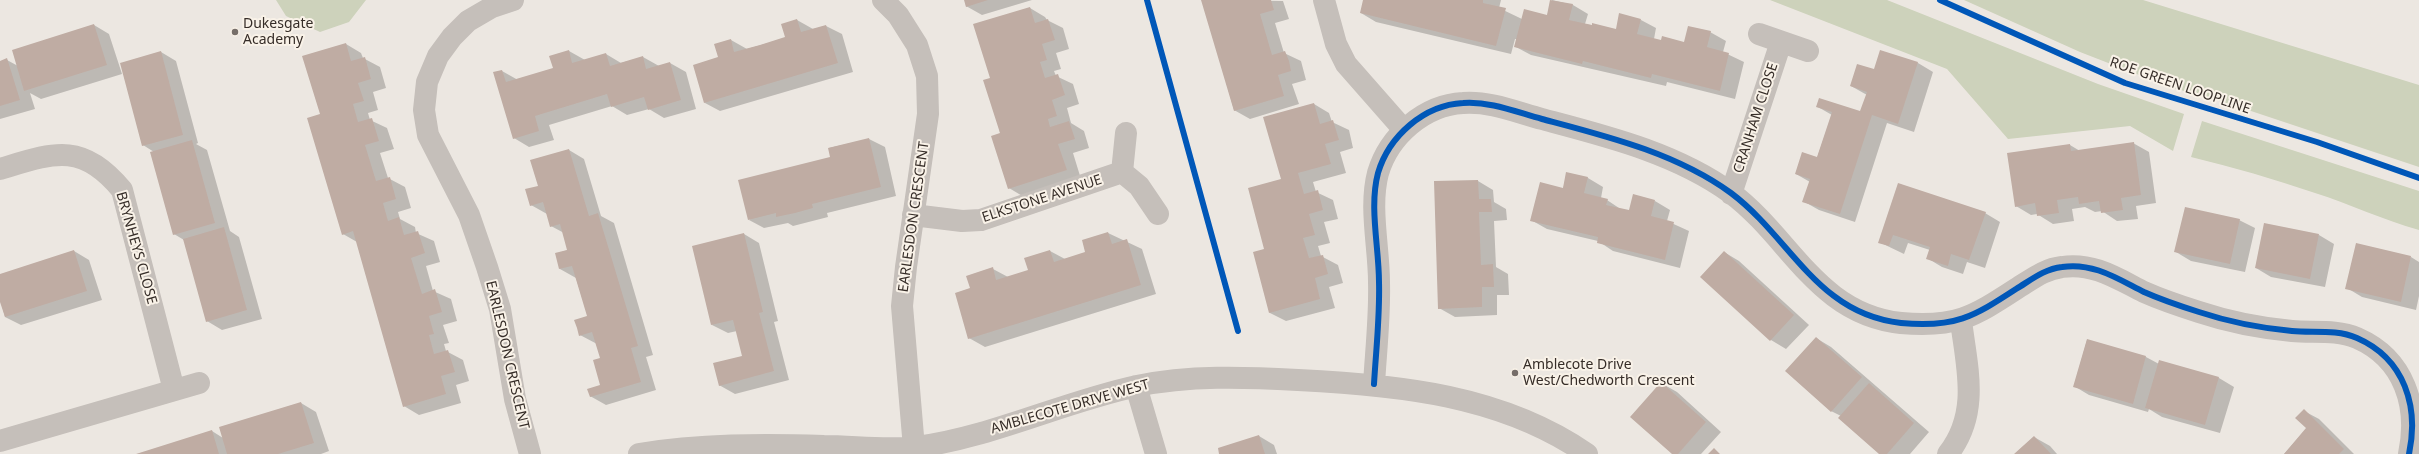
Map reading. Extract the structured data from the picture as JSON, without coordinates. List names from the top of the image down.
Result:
{
  "streets": {
    "street": [
      "CRANHAM CLOSE",
      "ELKSTONE AVENUE",
      "EARLESDON CRESCENT",
      "BRYNHEYS CLOSE",
      "AMBLECOTE DRIVE WEST"
    ],
    "cycle path": ["ROE GREEN LOOPLINE"]
  },
  "crossings": [
    ["ELKSTONE AVENUE", "EARLESDON CRESCENT"],
    ["EARLESDON CRESCENT", "AMBLECOTE DRIVE WEST"]
  ],
  "places": ["Dukesgate Academy", "Amblecote Drive West/Chedworth Crescent"]
}
